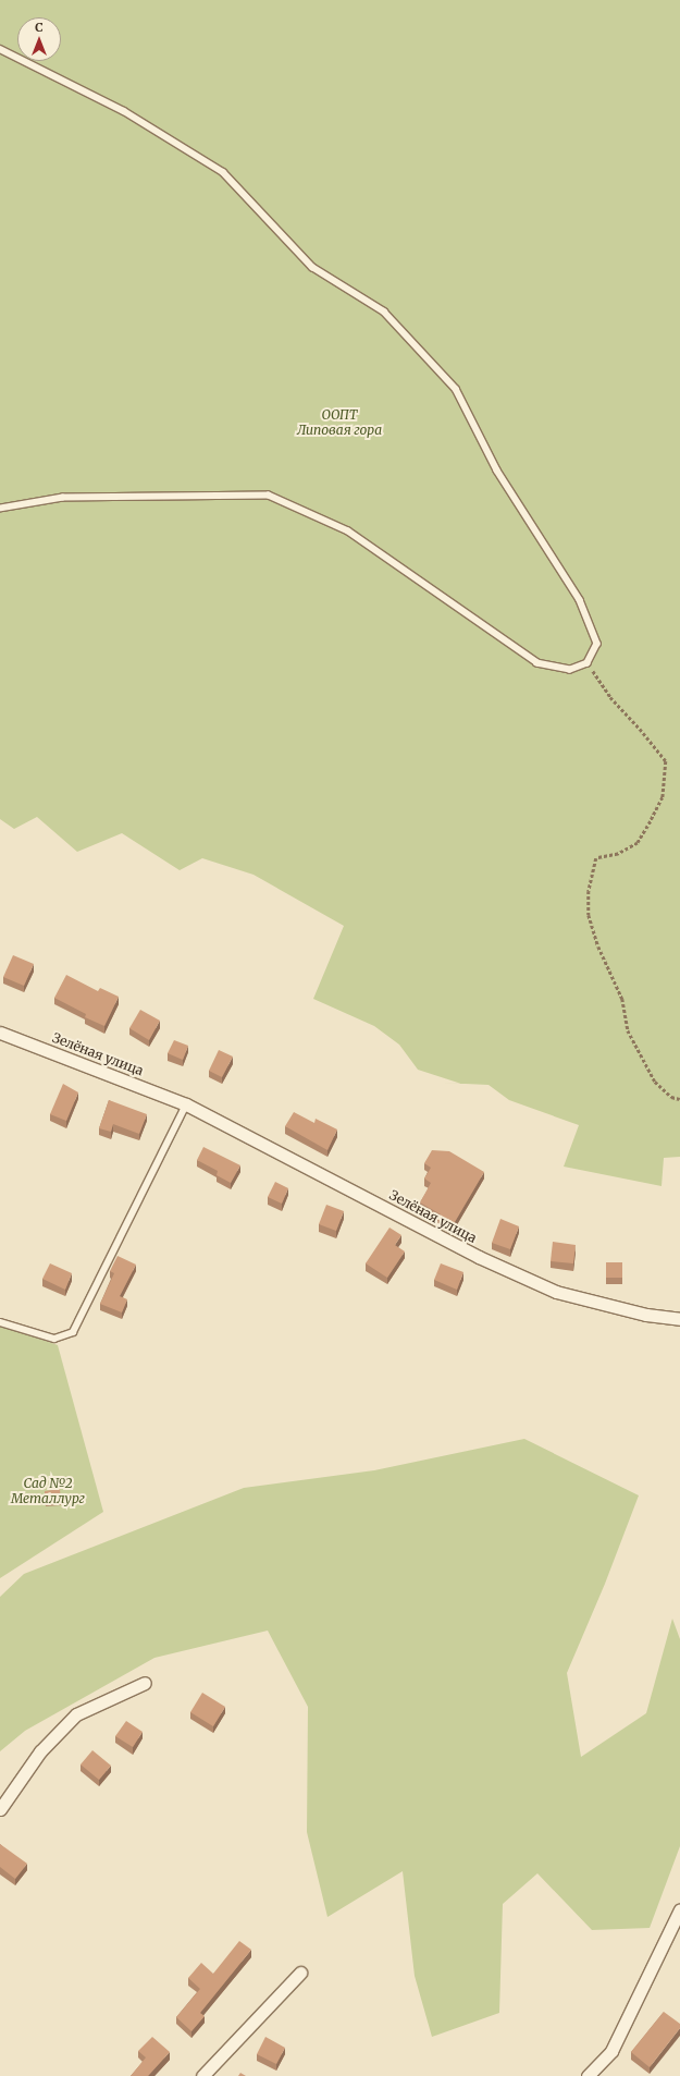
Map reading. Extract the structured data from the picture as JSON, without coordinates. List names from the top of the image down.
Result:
{
  "streets": {
    "street": ["Зелёная улица"]
  },
  "parks": ["ООПТ Липовая гора", "Сад №2 Металлург"],
  "north": "top"
}
